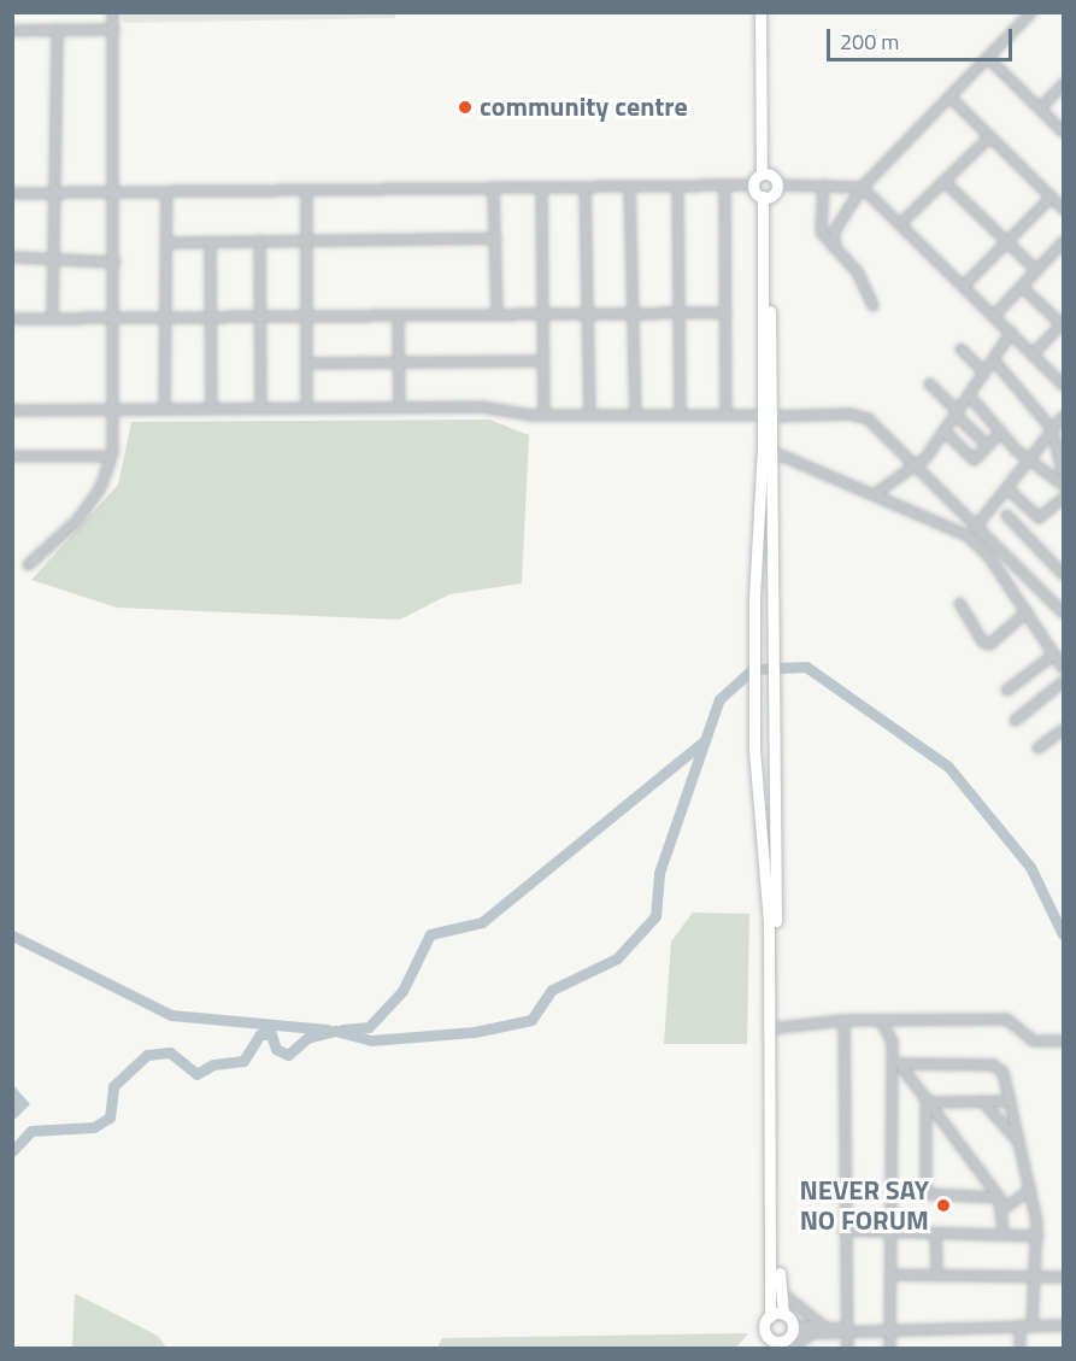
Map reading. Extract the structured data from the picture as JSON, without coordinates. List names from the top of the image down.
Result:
{
  "places": ["community centre", "NEVER SAY NO FORUM"],
  "scale_bar": "200 m"
}
